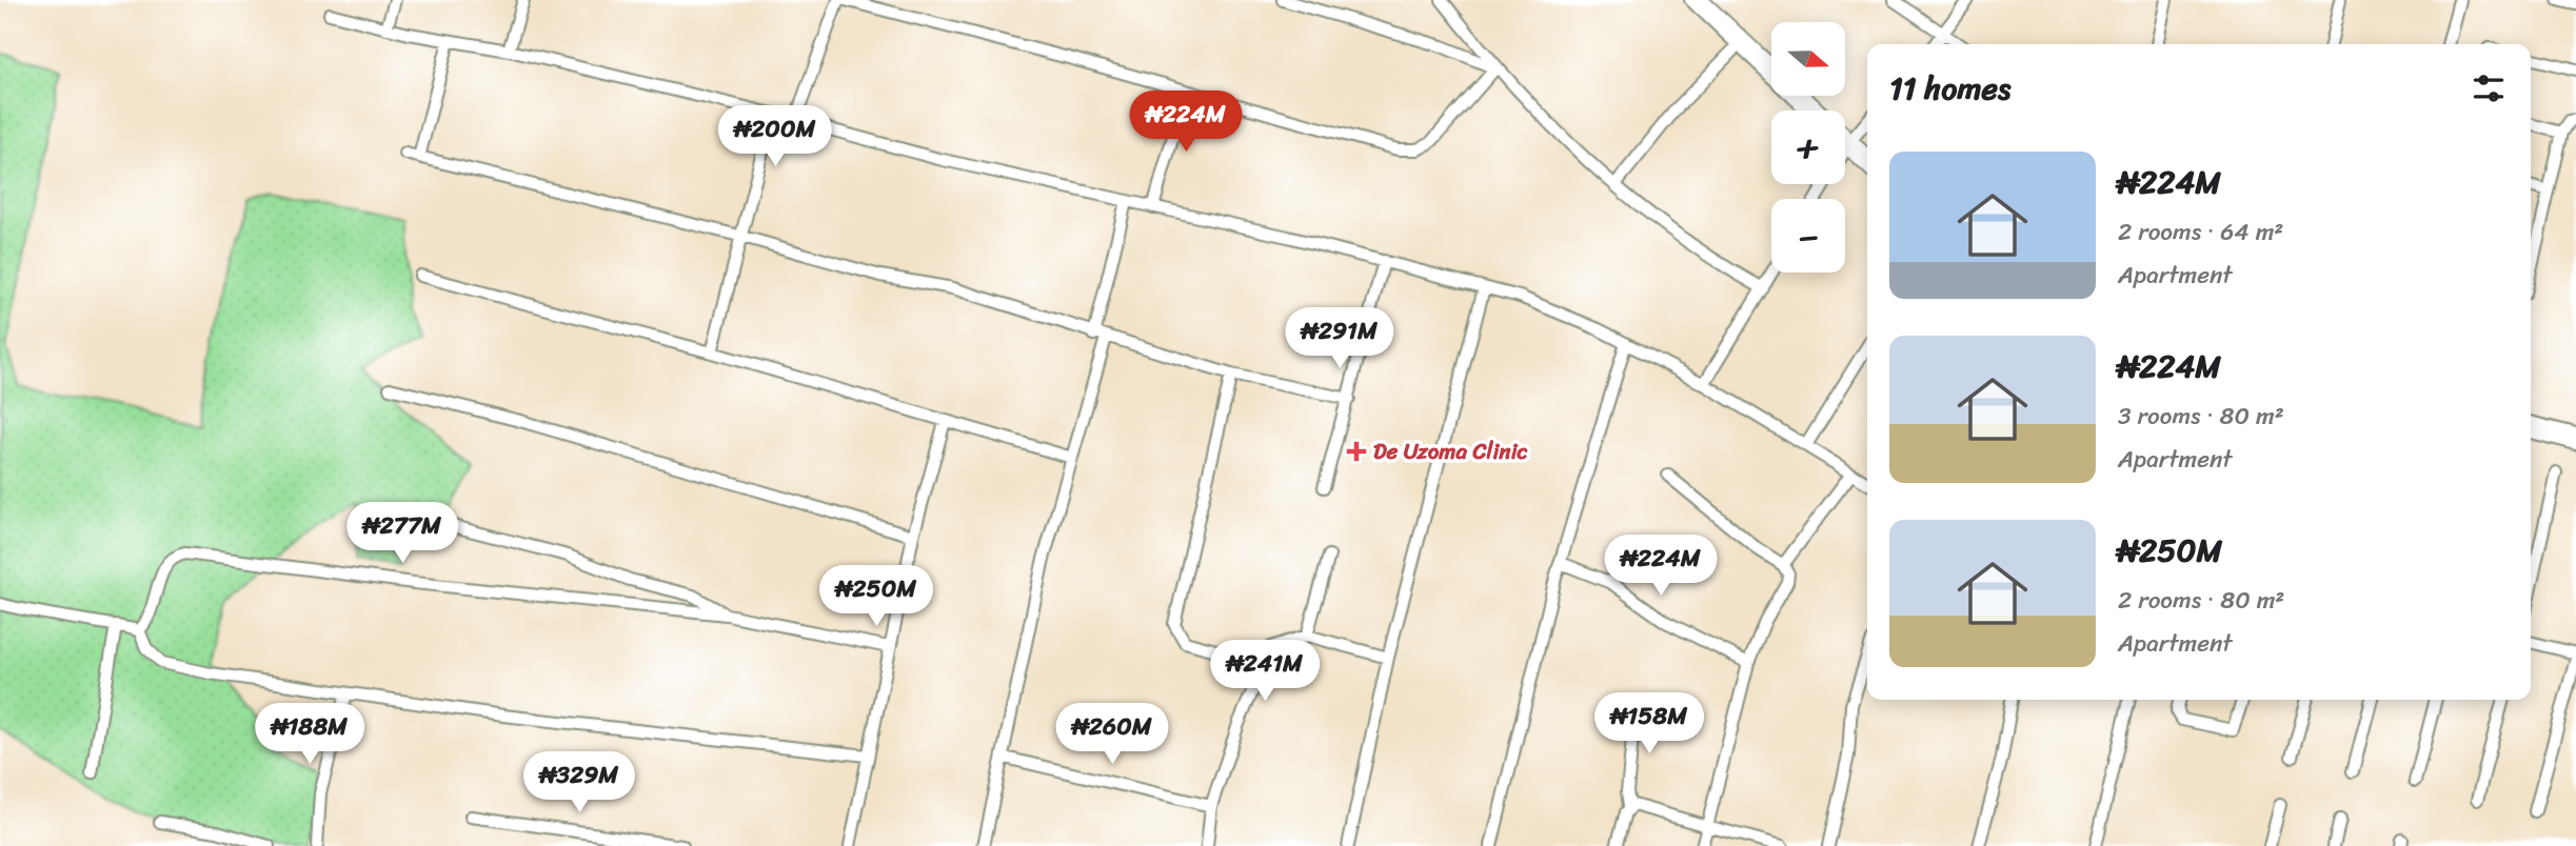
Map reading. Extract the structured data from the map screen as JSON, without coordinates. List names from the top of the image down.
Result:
{
  "places": {
    "health": ["De Uzoma Clinic"]
  },
  "north": "right",
  "page": {
    "map_buttons": ["+", "−"],
    "heading": "11 homes",
    "price": [
      "₦224M",
      "₦200M",
      "₦291M",
      "₦277M",
      "₦224M",
      "₦250M",
      "₦241M",
      "₦158M",
      "₦188M",
      "₦260M",
      "₦329M"
    ],
    "list": [
      {
        "name": "₦224M",
        "note": "2 rooms · 64 m² · Apartment"
      },
      {
        "name": "₦224M",
        "note": "3 rooms · 80 m² · Apartment"
      },
      {
        "name": "₦250M",
        "note": "2 rooms · 80 m² · Apartment"
      }
    ]
  }
}
